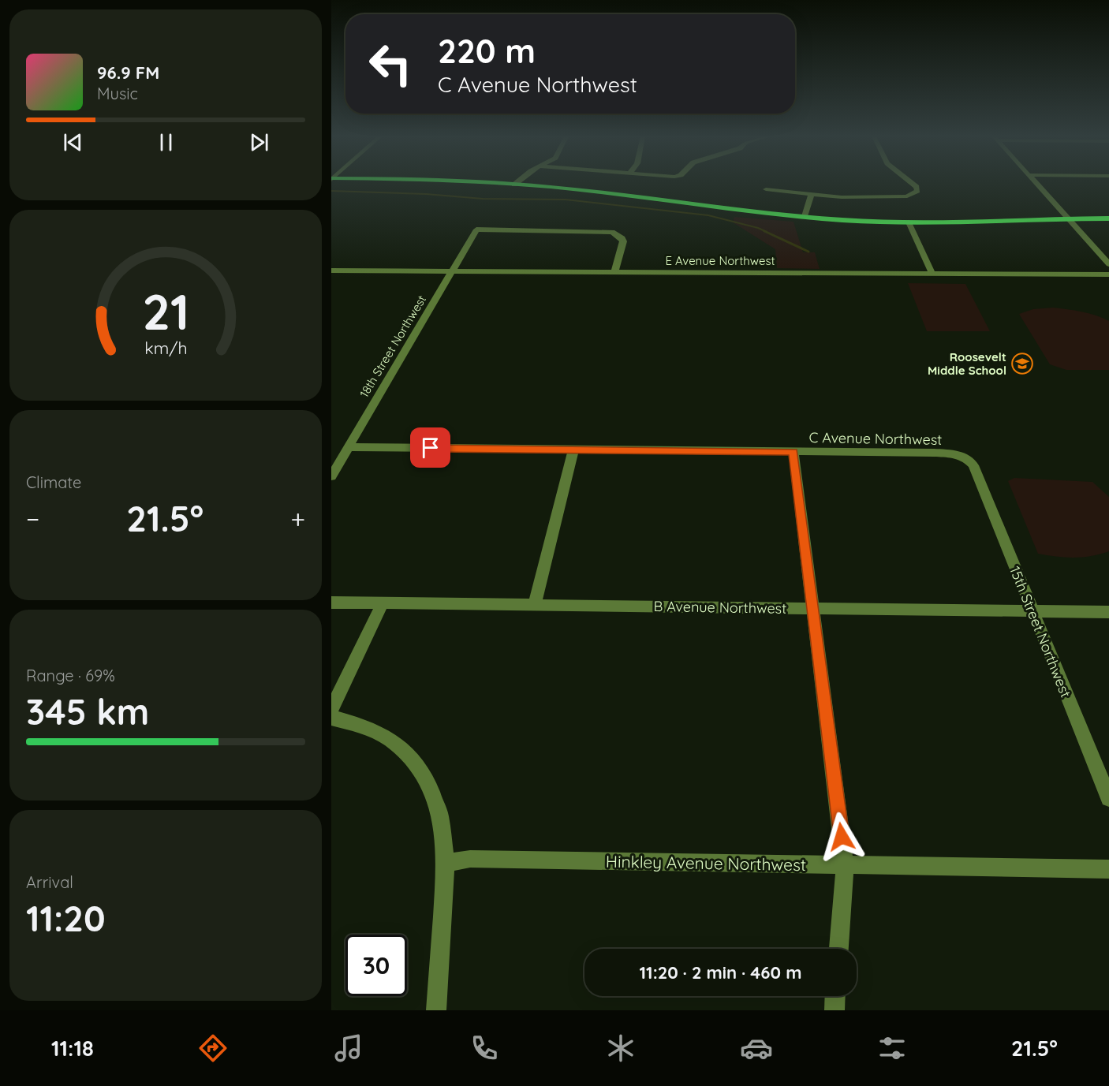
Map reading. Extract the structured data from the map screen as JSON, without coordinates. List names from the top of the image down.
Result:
{
  "streets": {
    "street": [
      "E Avenue Northwest",
      "18th Street Northwest",
      "C Avenue Northwest",
      "B Avenue Northwest",
      "15th Street Northwest",
      "Hinkley Avenue Northwest"
    ]
  },
  "crossings": [
    ["E Avenue Northwest", "18th Street Northwest"],
    ["18th Street Northwest", "C Avenue Northwest"],
    ["C Avenue Northwest", "15th Street Northwest"],
    ["B Avenue Northwest", "15th Street Northwest"]
  ],
  "places": {
    "school or university": ["Roosevelt Middle School"]
  },
  "page": {
    "turn": ["220 m", "C Avenue Northwest"],
    "song": ["96.9 FM", "Music"],
    "tile": [
      "Climate",
      ["Range · 69%", "345 km"],
      ["Arrival", "11:20"]
    ],
    "heat": ["−", "21.5°", "+"],
    "limit": "30",
    "trip": "11:20 · 2 min · 460 m",
    "tabs": ["11:18", "21.5°"],
    "gauge": ["21", "km/h"]
  }
}
